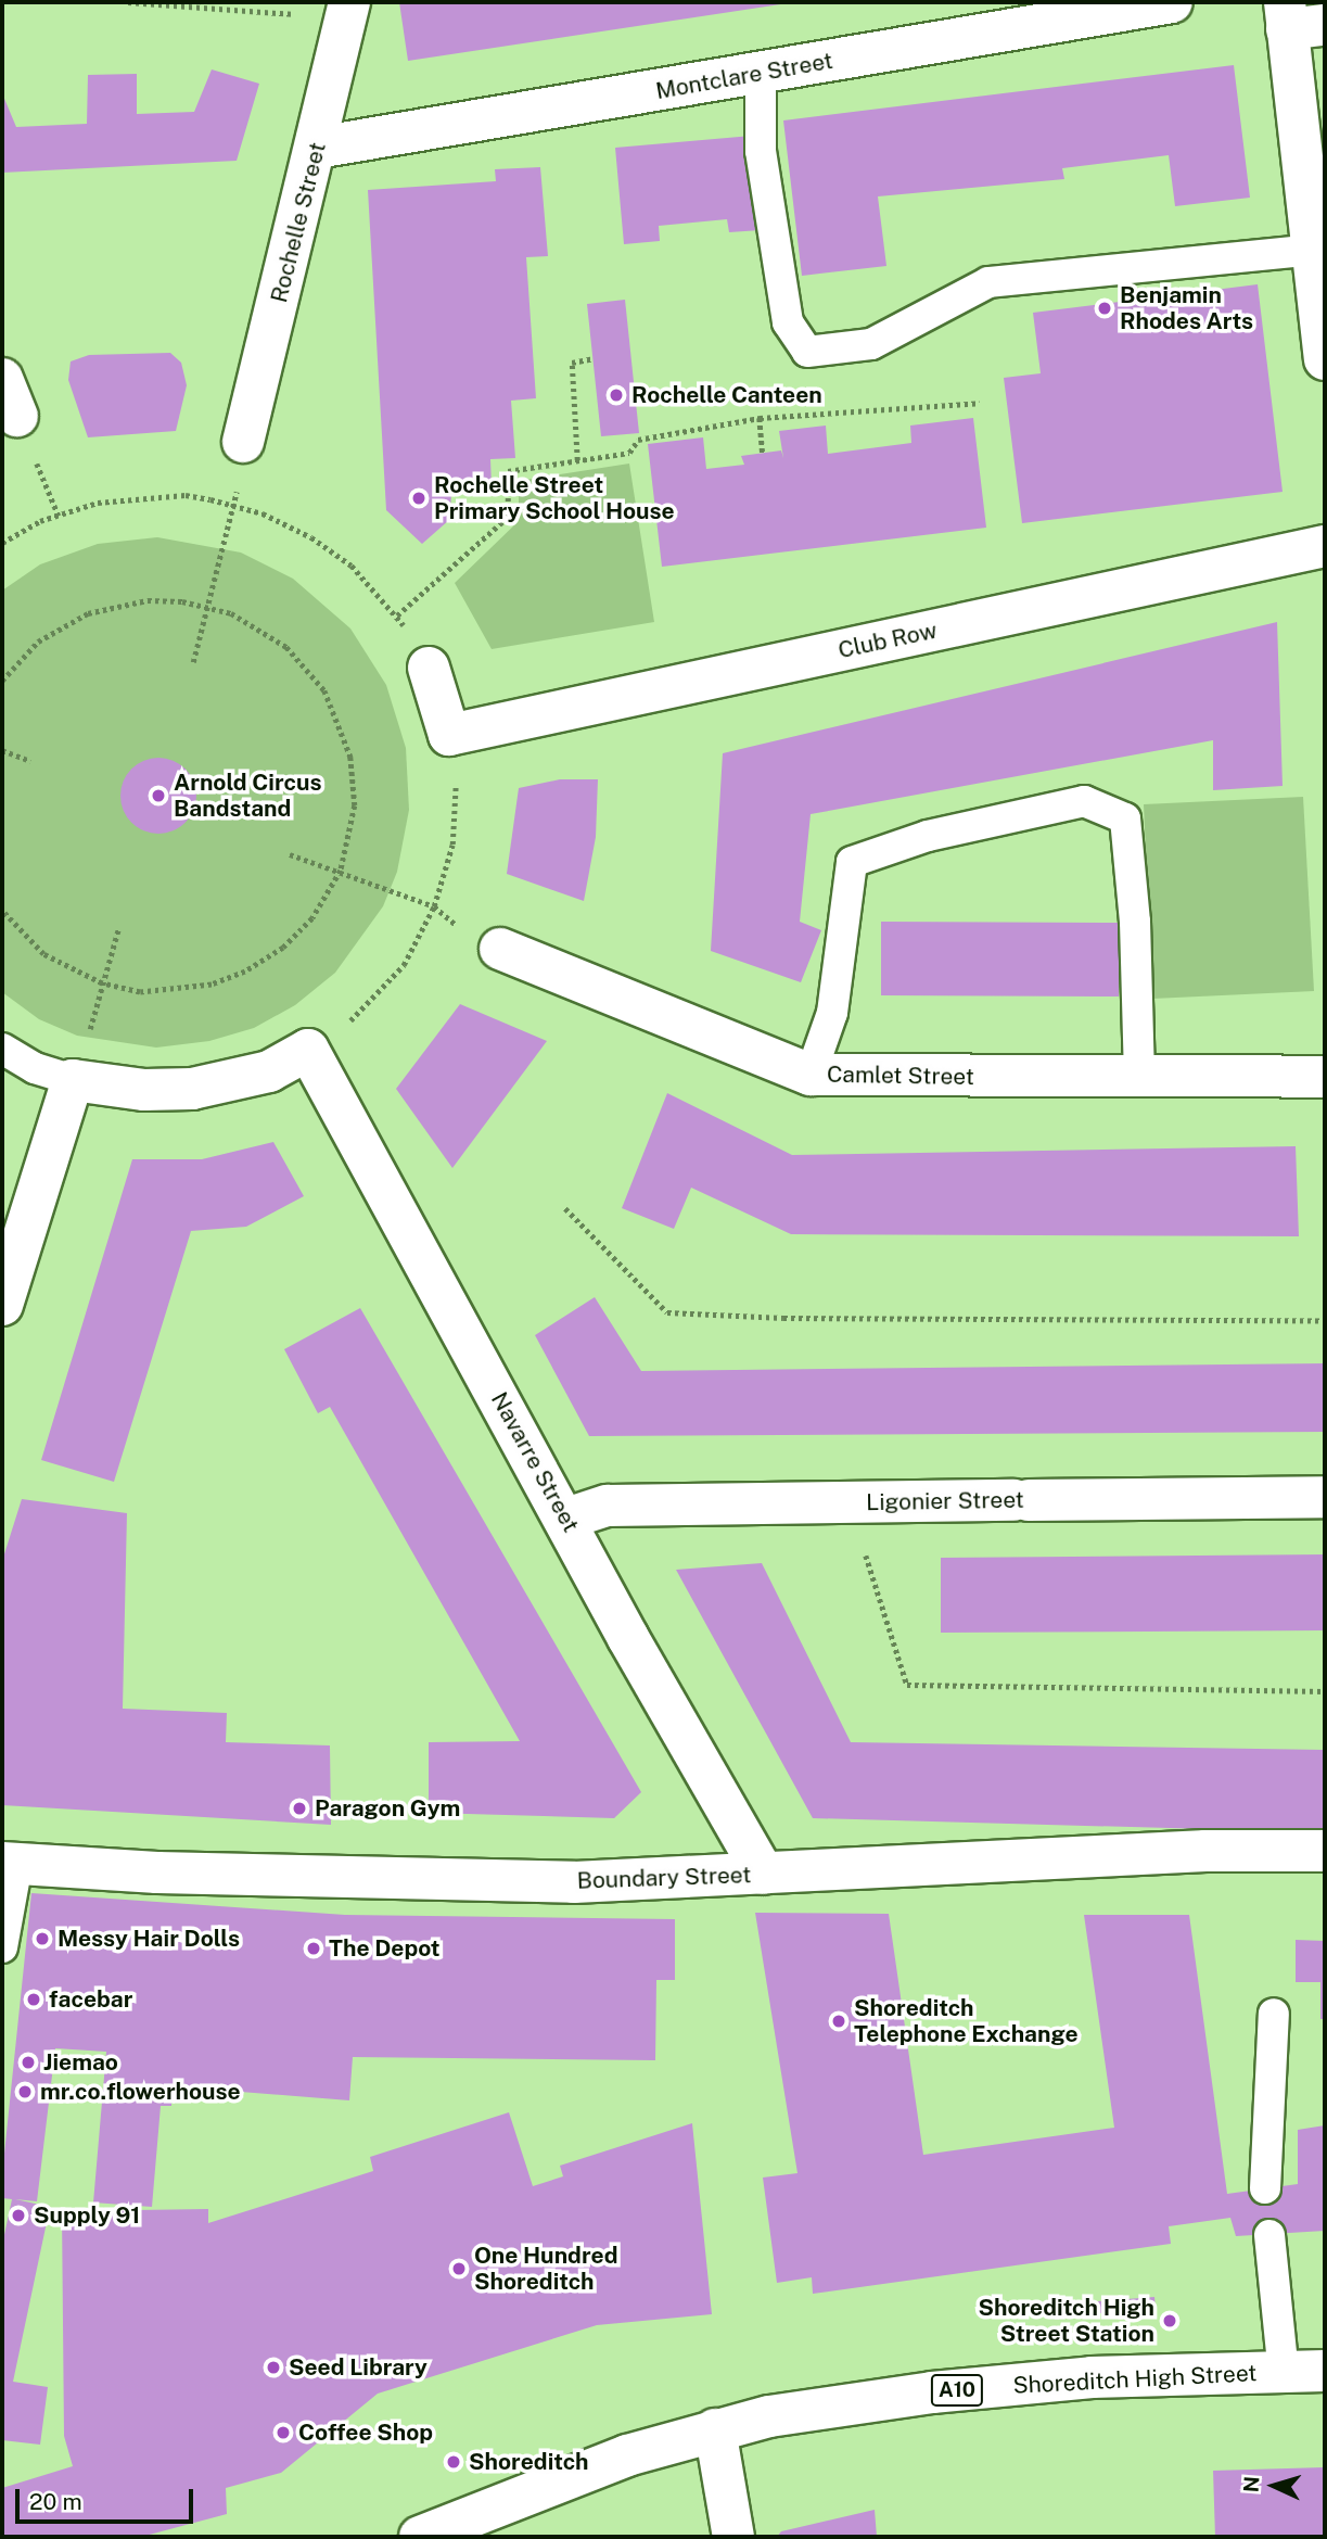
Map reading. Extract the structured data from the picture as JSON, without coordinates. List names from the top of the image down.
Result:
{
  "streets": {
    "main road": [
      "Montclare Street",
      "Rochelle Street",
      "Club Row",
      "Camlet Street",
      "Navarre Street",
      "Ligonier Street",
      "Boundary Street",
      "Shoreditch High Street",
      "A10"
    ]
  },
  "crossings": [
    ["Montclare Street", "Rochelle Street"],
    ["Navarre Street", "Ligonier Street"],
    ["Navarre Street", "Boundary Street"]
  ],
  "places": [
    "Benjamin Rhodes Arts",
    "Rochelle Canteen",
    "Rochelle Street Primary School House",
    "Arnold Circus Bandstand",
    "Paragon Gym",
    "Messy Hair Dolls",
    "The Depot",
    "facebar",
    "Shoreditch Telephone Exchange",
    "Jiemao",
    "mr.co.flowerhouse",
    "Supply 91",
    "One Hundred Shoreditch",
    "Shoreditch High Street Station",
    "Seed Library",
    "Coffee Shop",
    "Shoreditch"
  ],
  "scale_bar": "20 m",
  "north": "left"
}
